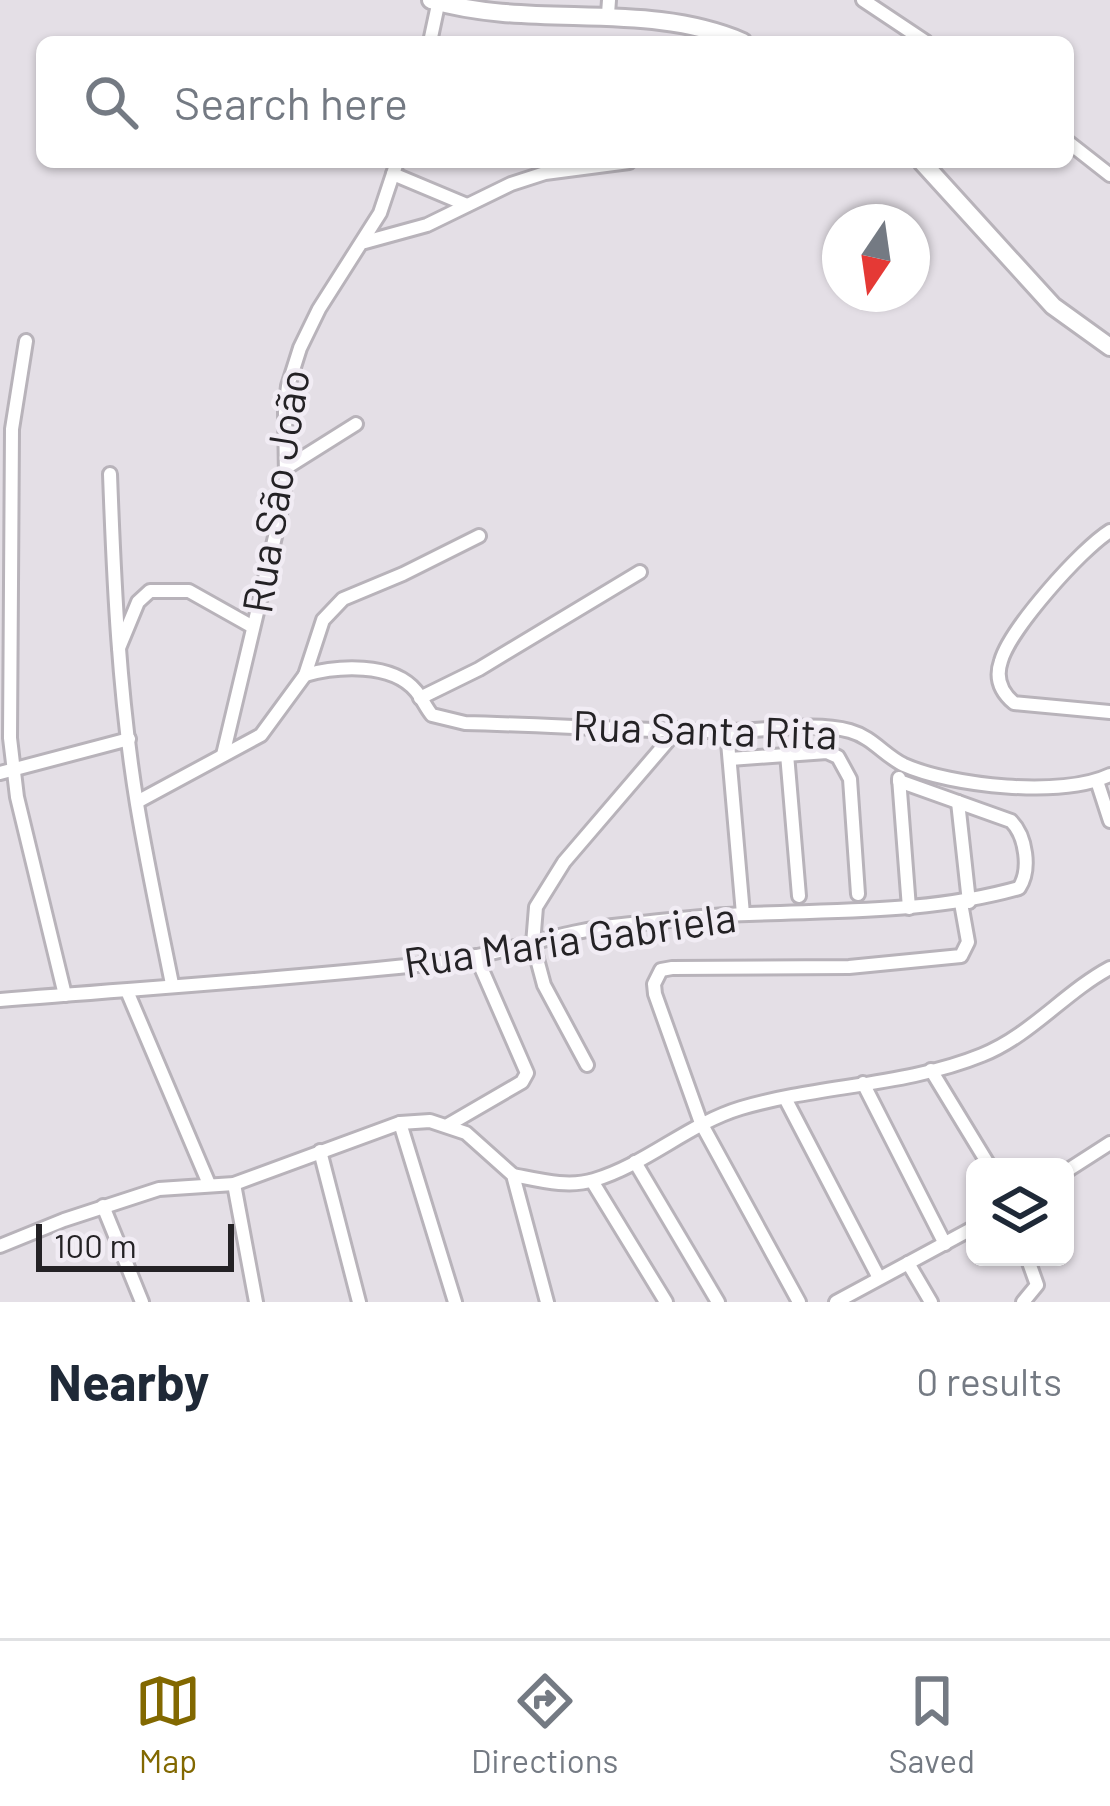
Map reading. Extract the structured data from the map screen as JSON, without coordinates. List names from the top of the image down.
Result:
{
  "streets": {
    "street": ["Rua São João", "Rua Santa Rita", "Rua Maria Gabriela"]
  },
  "scale_bar": "100 m",
  "north": "bottom",
  "page": {
    "search": "Search here",
    "scale": "100 m",
    "heading": ["Nearby", "0 results"],
    "nav": ["Map", "Directions", "Saved"]
  }
}
